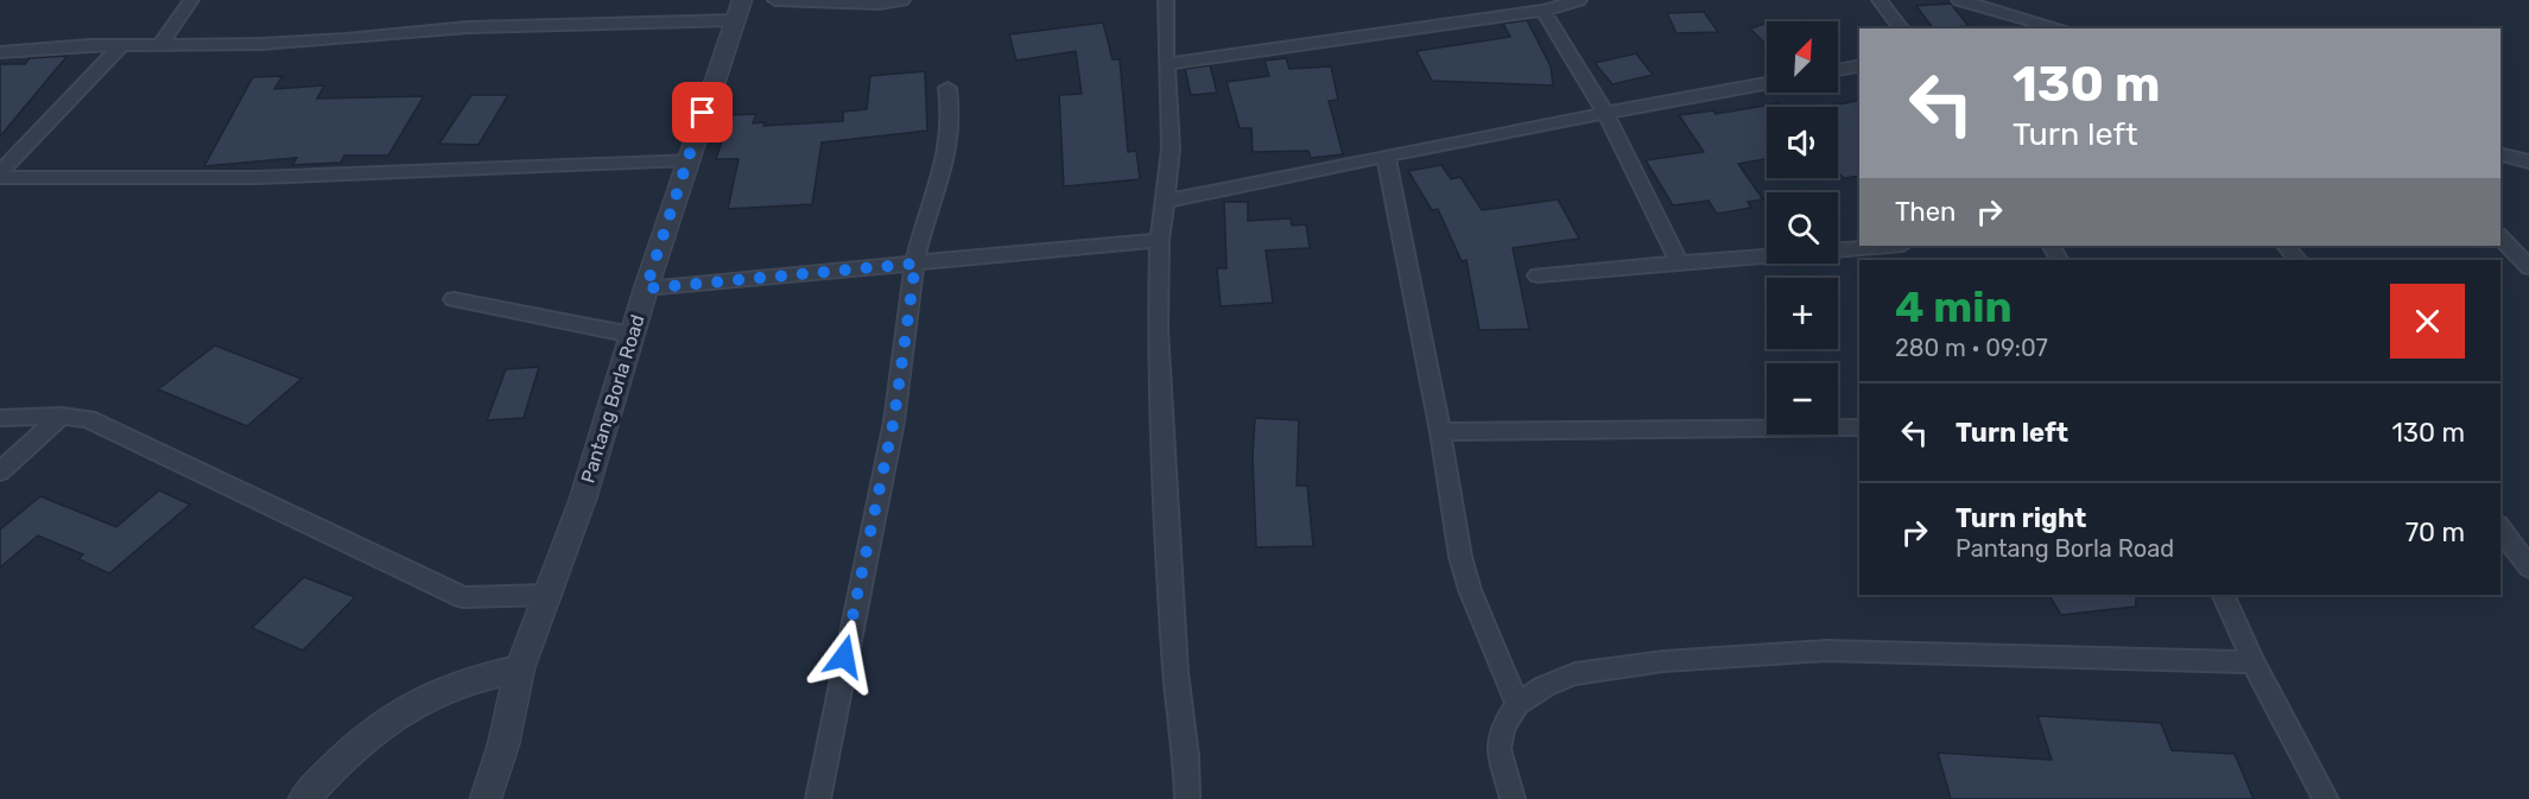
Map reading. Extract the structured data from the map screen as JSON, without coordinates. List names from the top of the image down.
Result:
{
  "streets": {
    "street": ["Pantang Borla Road"]
  },
  "north": "top right",
  "page": {
    "map_buttons": ["+", "−"],
    "turn": ["130 m", "Turn left"],
    "then": "Then",
    "heading": ["4 min", "280 m · 09:07"],
    "list": [
      {
        "name": "Turn left",
        "value": "130 m"
      },
      {
        "name": "Turn right",
        "note": "Pantang Borla Road",
        "value": "70 m"
      }
    ]
  }
}
